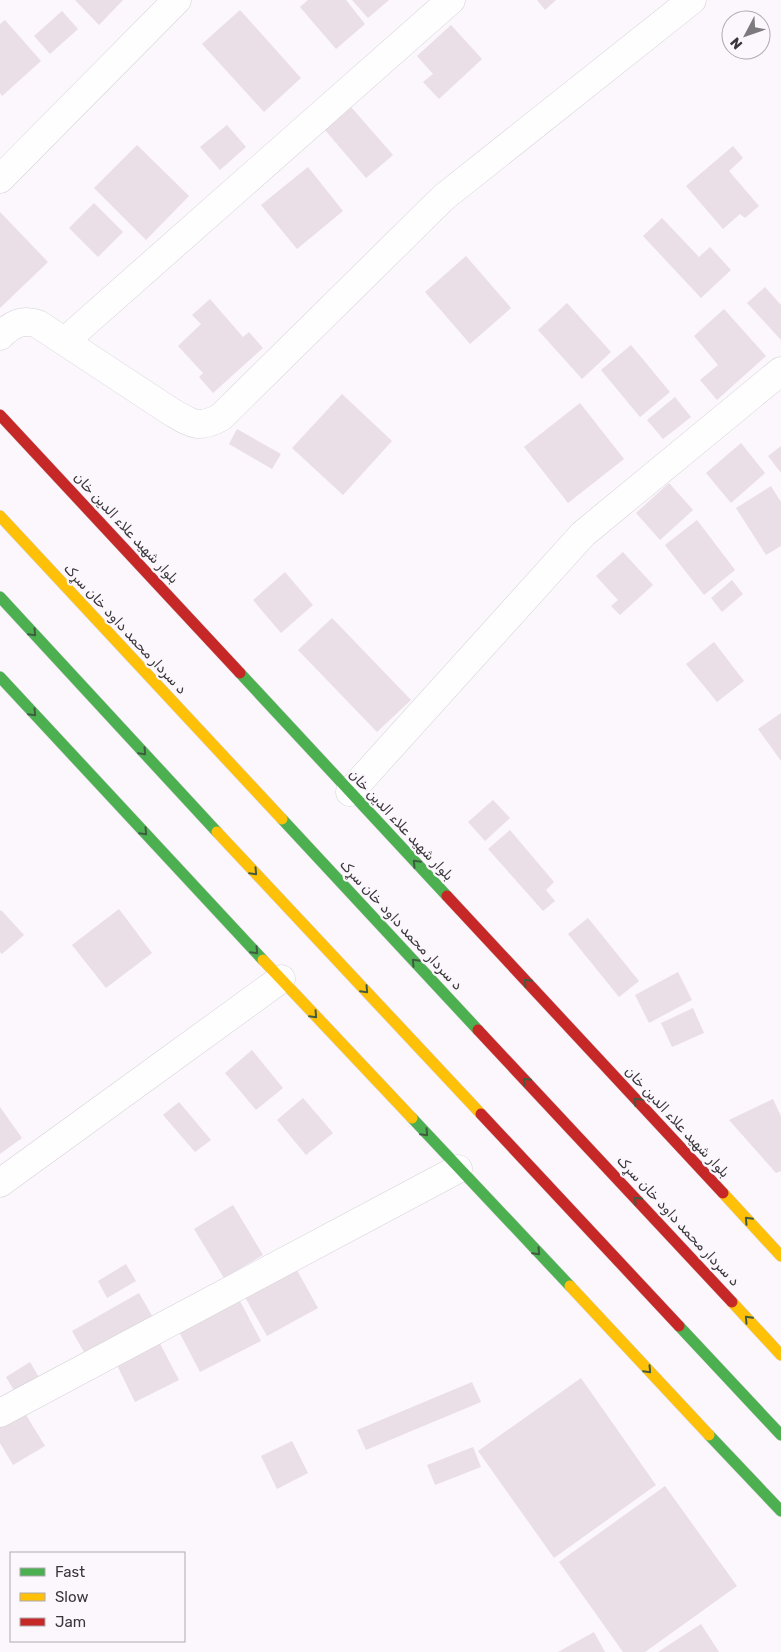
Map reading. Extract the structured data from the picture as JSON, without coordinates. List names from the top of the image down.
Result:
{
  "streets": {
    "main road": ["بلوار شهید علاء الدین خان", "د سردار محمد داود خان سړک"]
  },
  "one_way": ["بلوار شهید علاء الدین خان"],
  "legend": ["Fast", "Slow", "Jam"],
  "north": "bottom left"
}
